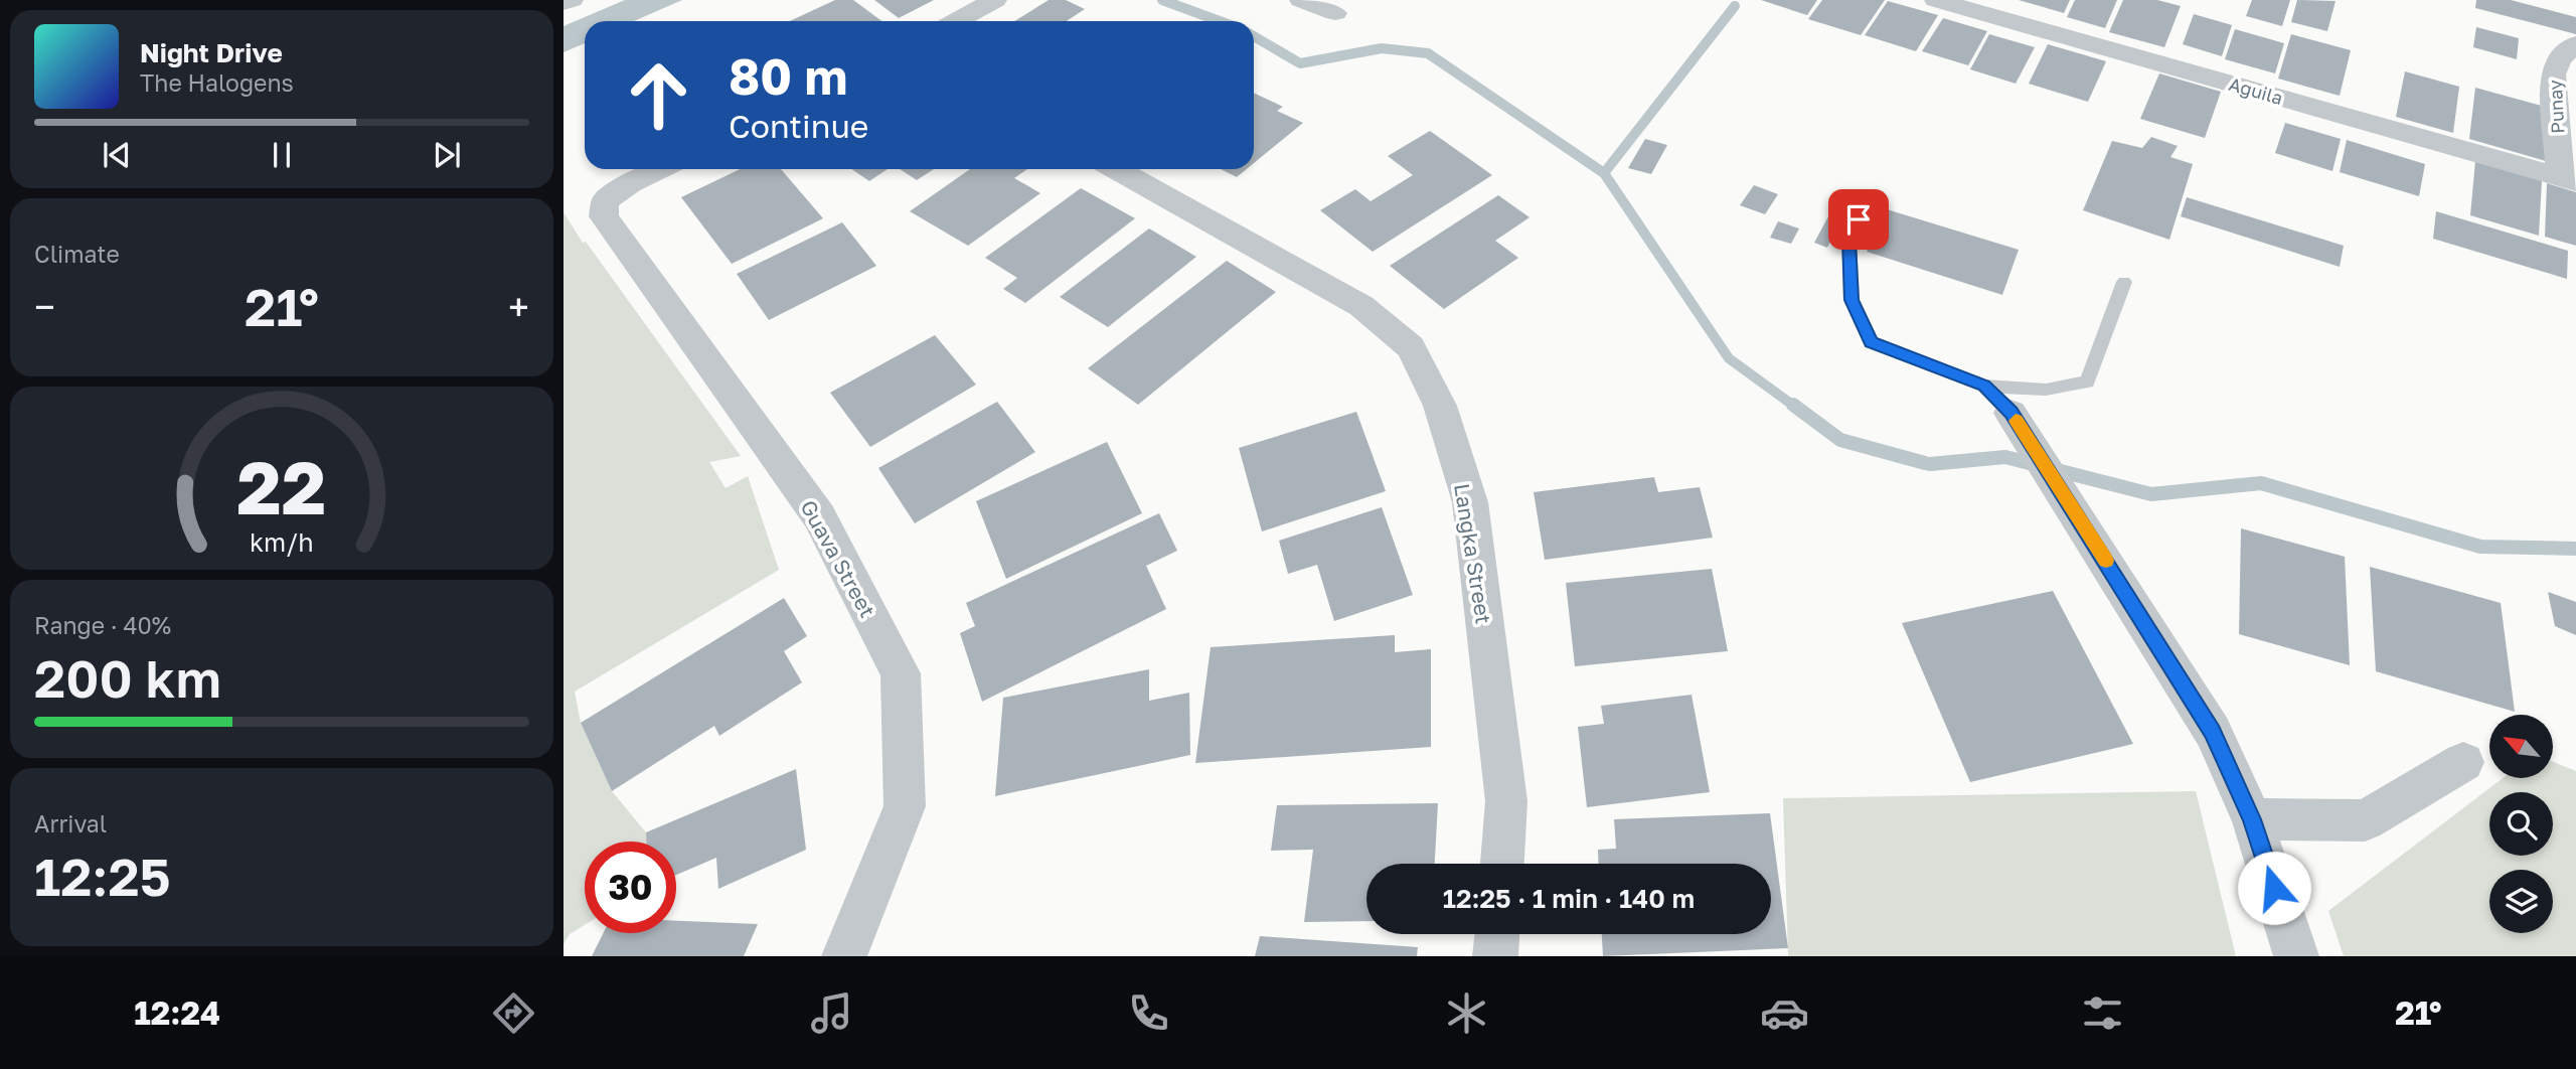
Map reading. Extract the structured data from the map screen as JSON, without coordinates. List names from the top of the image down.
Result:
{
  "streets": {
    "street": [
      "Aguila",
      "Punay",
      "Langka Street",
      "Guava Street"
    ]
  },
  "crossings": [
    ["Aguila", "Punay"]
  ],
  "north": "top left",
  "page": {
    "turn": ["80 m", "Continue"],
    "song": ["Night Drive", "The Halogens"],
    "tile": [
      "Climate",
      ["Range · 40%", "200 km"],
      ["Arrival", "12:25"]
    ],
    "heat": ["−", "21°", "+"],
    "limit": "30",
    "trip": "12:25 · 1 min · 140 m",
    "tabs": ["12:24", "21°"],
    "gauge": ["22", "km/h"]
  }
}
